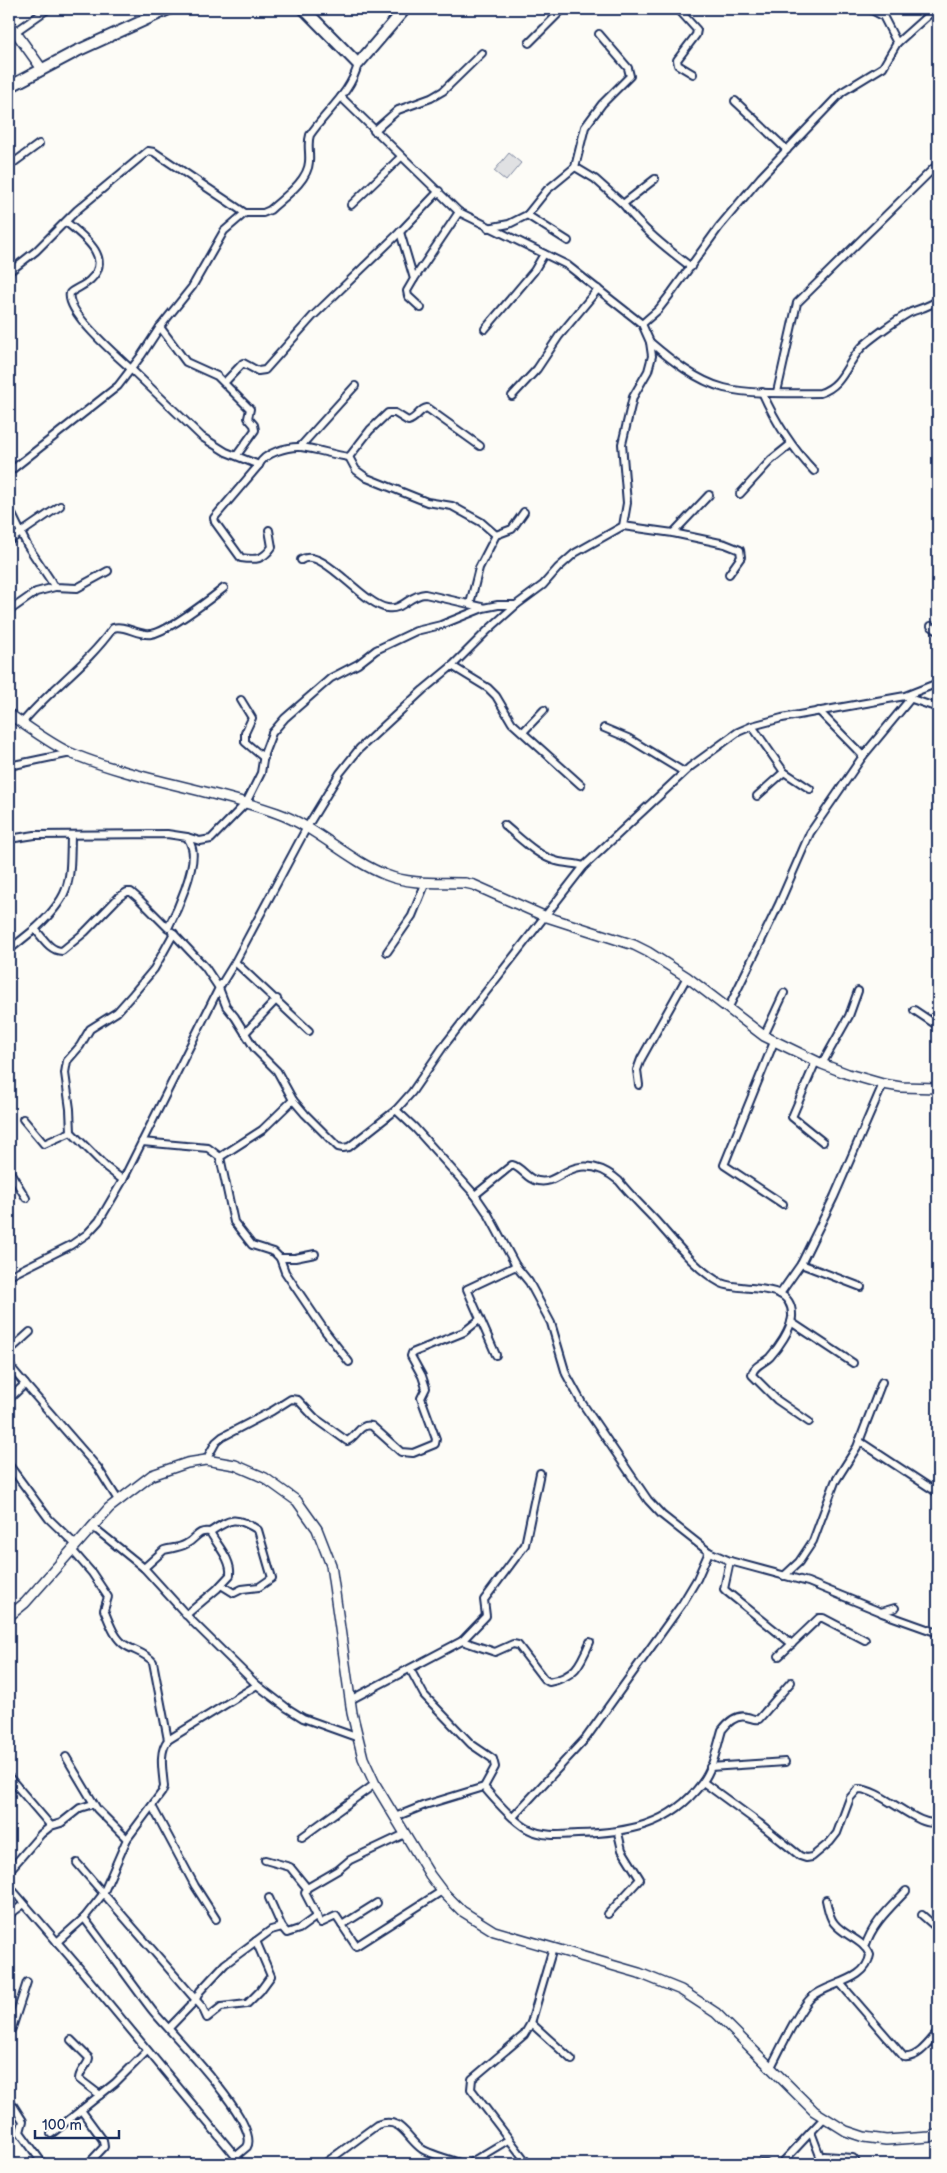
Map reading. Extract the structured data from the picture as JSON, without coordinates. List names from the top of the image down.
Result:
{
  "scale_bar": "100 m"
}
